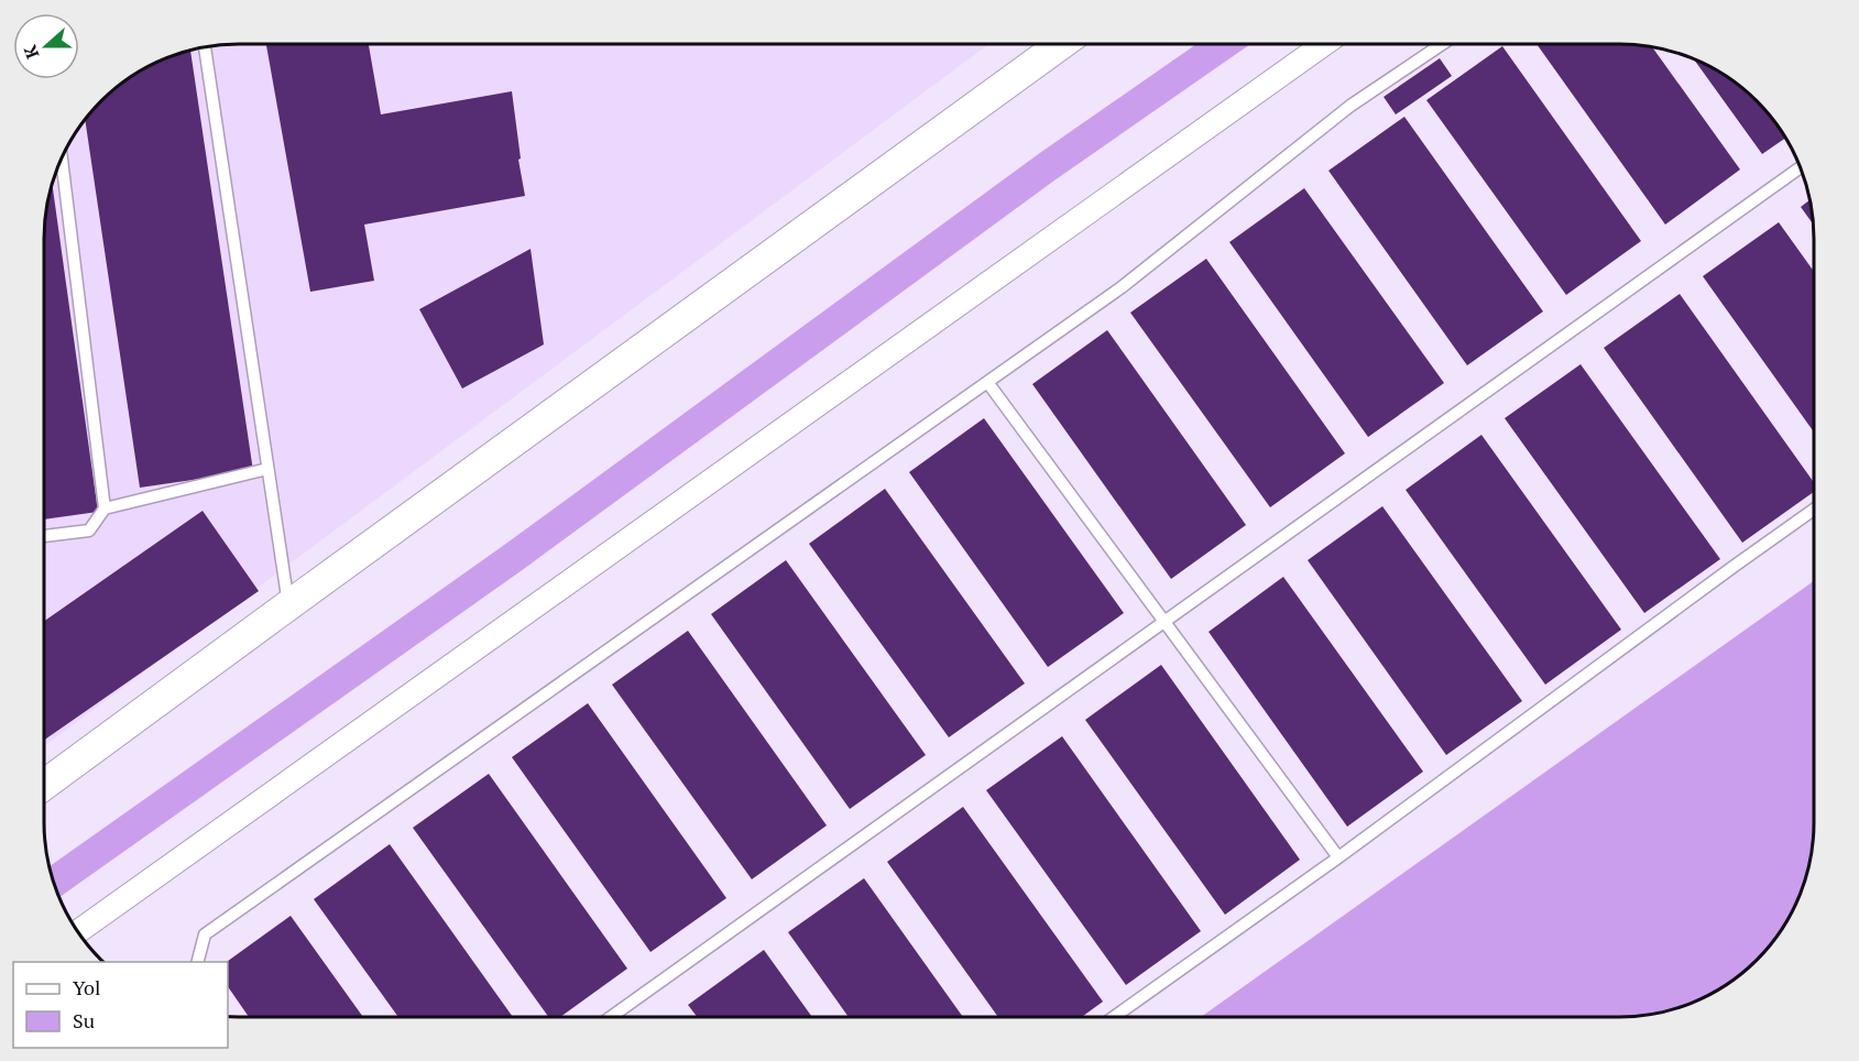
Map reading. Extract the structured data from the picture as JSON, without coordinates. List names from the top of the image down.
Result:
{
  "legend": ["Yol", "Su"],
  "north": "left"
}
